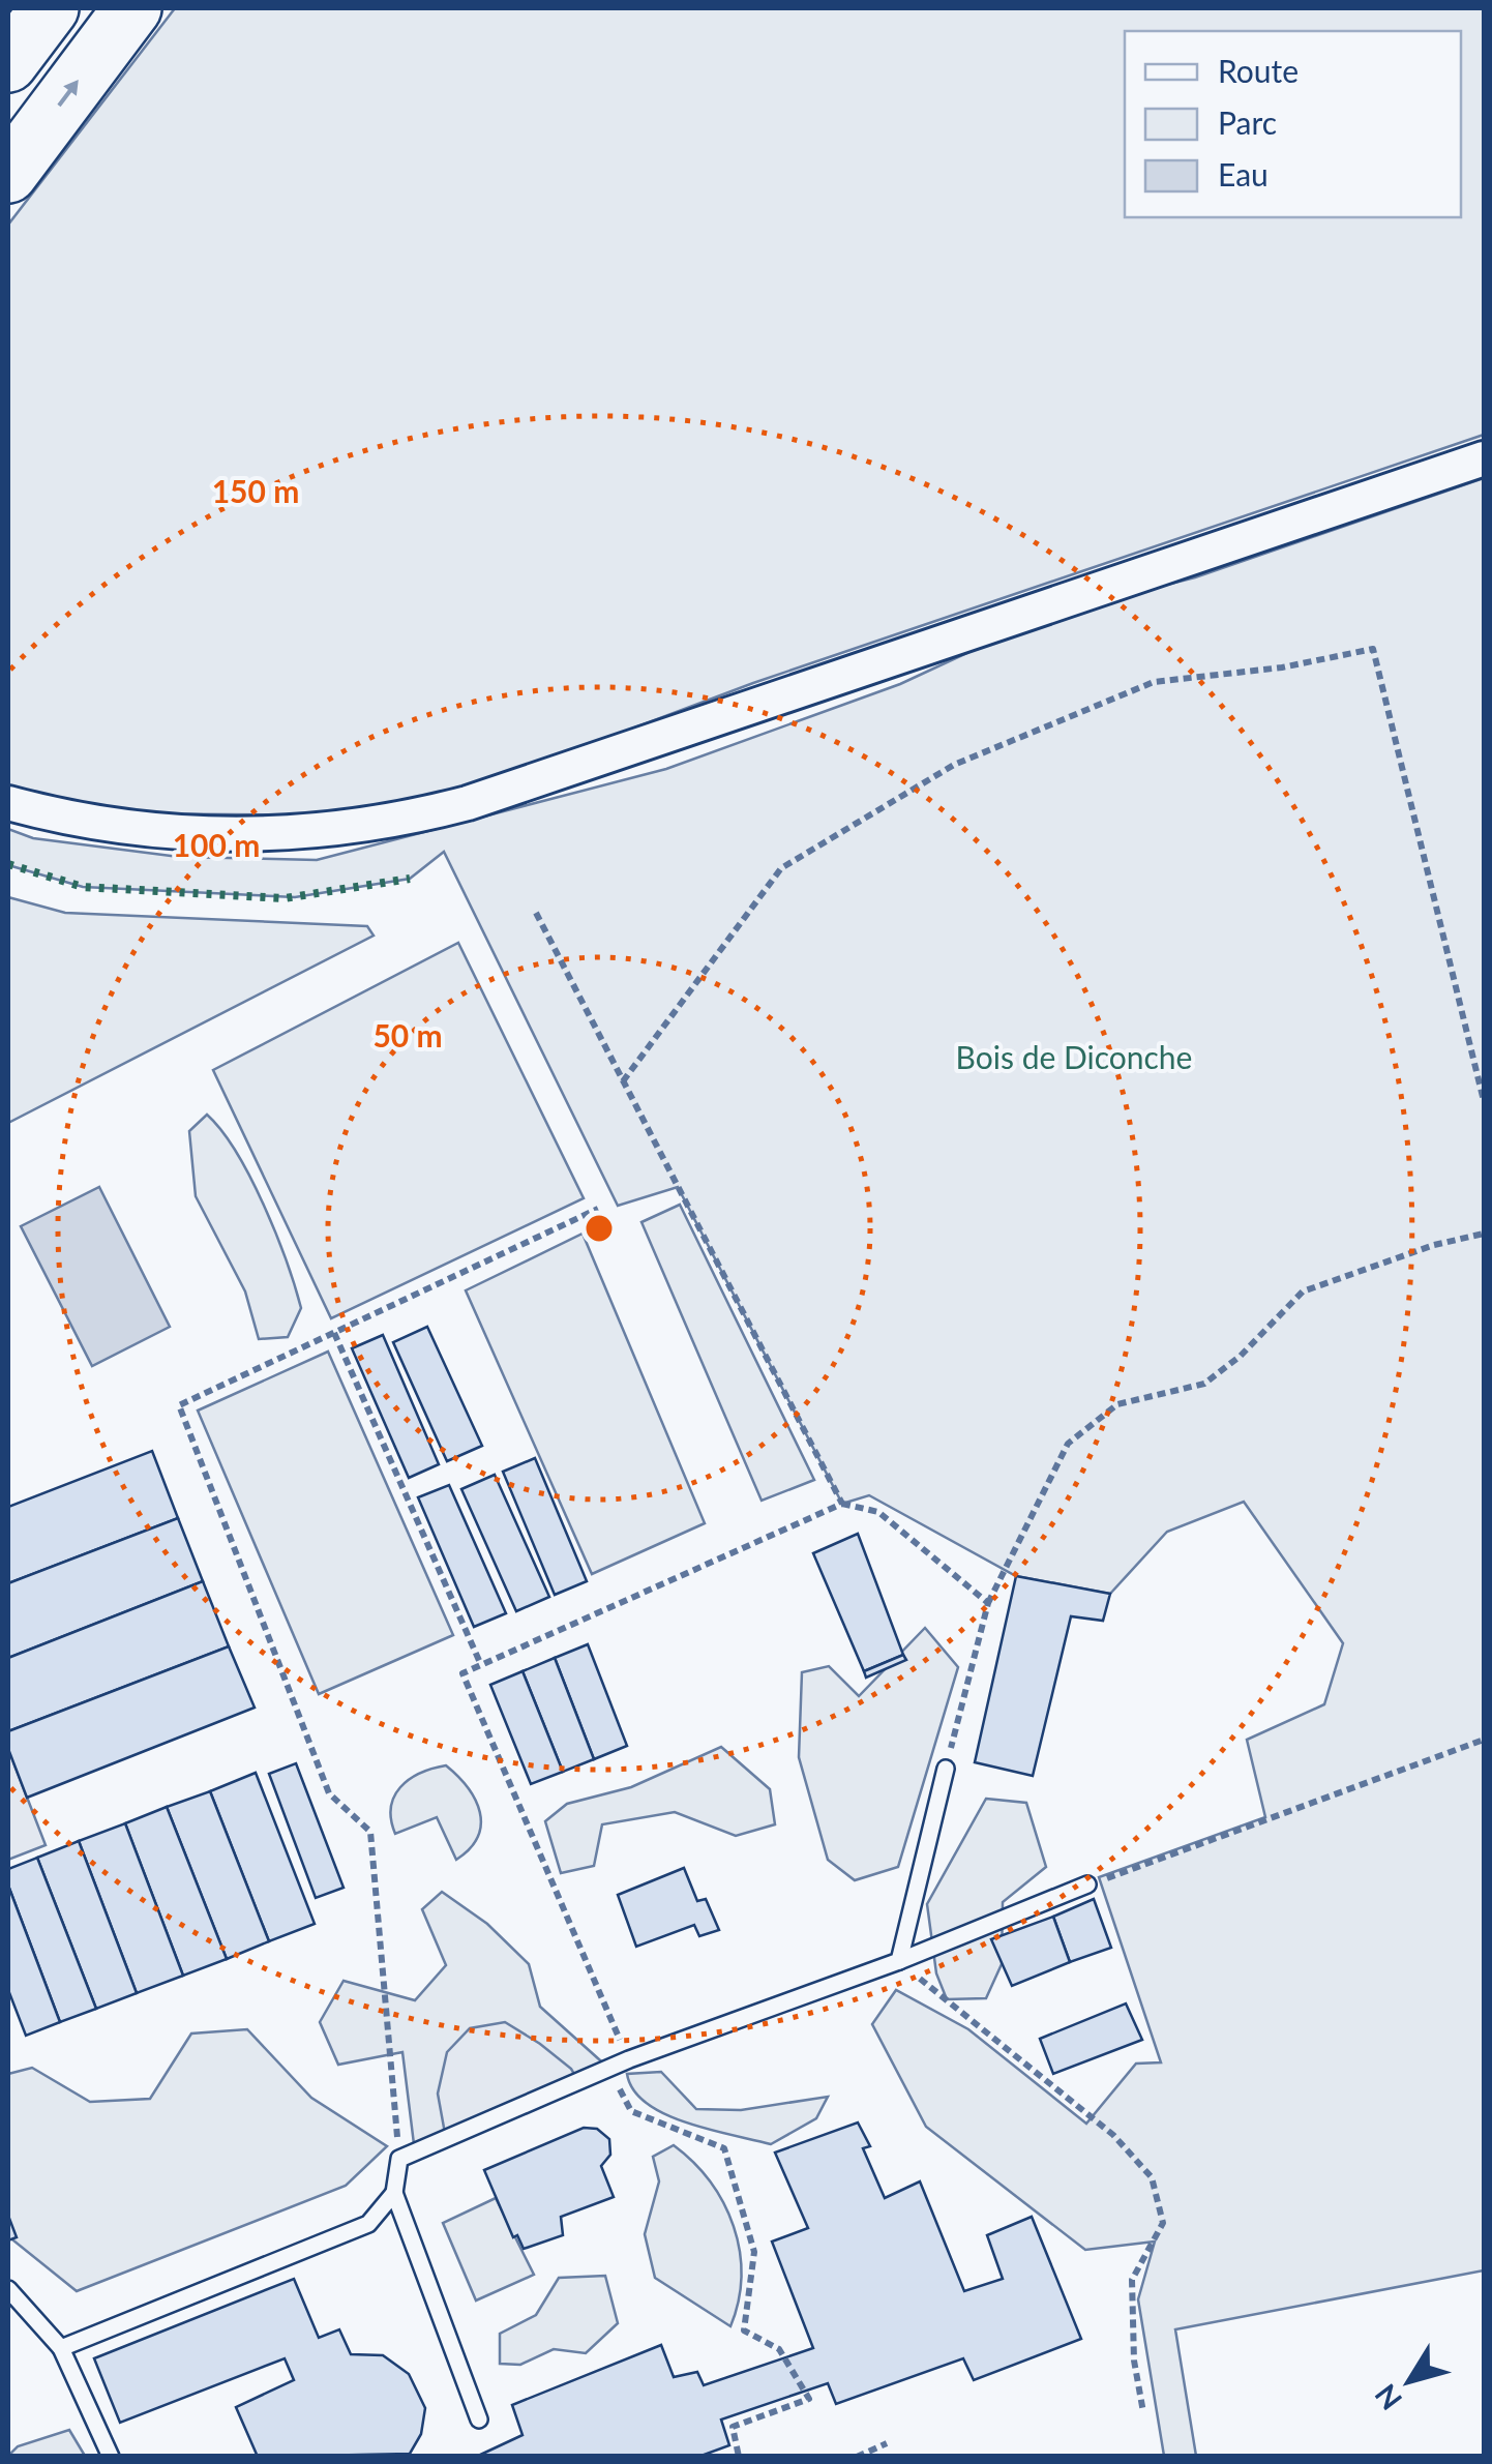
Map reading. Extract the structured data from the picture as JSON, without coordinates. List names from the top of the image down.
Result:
{
  "parks": ["Bois de Diconche"],
  "legend": ["Route", "Parc", "Eau"],
  "north": "bottom left",
  "rings": ["150 m", "100 m", "50 m"]
}
